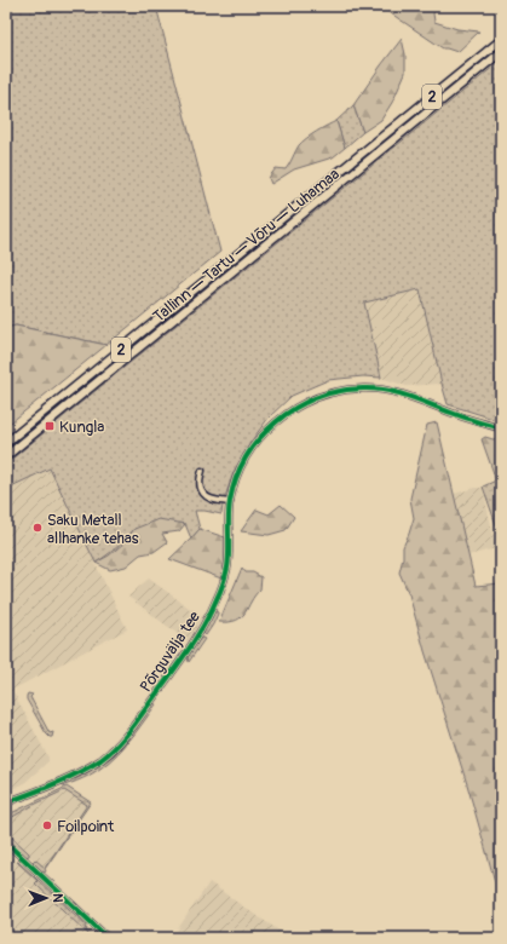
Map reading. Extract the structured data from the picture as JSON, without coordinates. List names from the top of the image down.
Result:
{
  "streets": {
    "highway": ["2", "Tallinn — Tartu — Võru — Luhamaa"],
    "street": ["Põrguvälja tee"]
  },
  "places": {
    "transit": ["Kungla"],
    "other": ["Saku Metall allhanke tehas", "Foilpoint"]
  },
  "north": "right"
}
